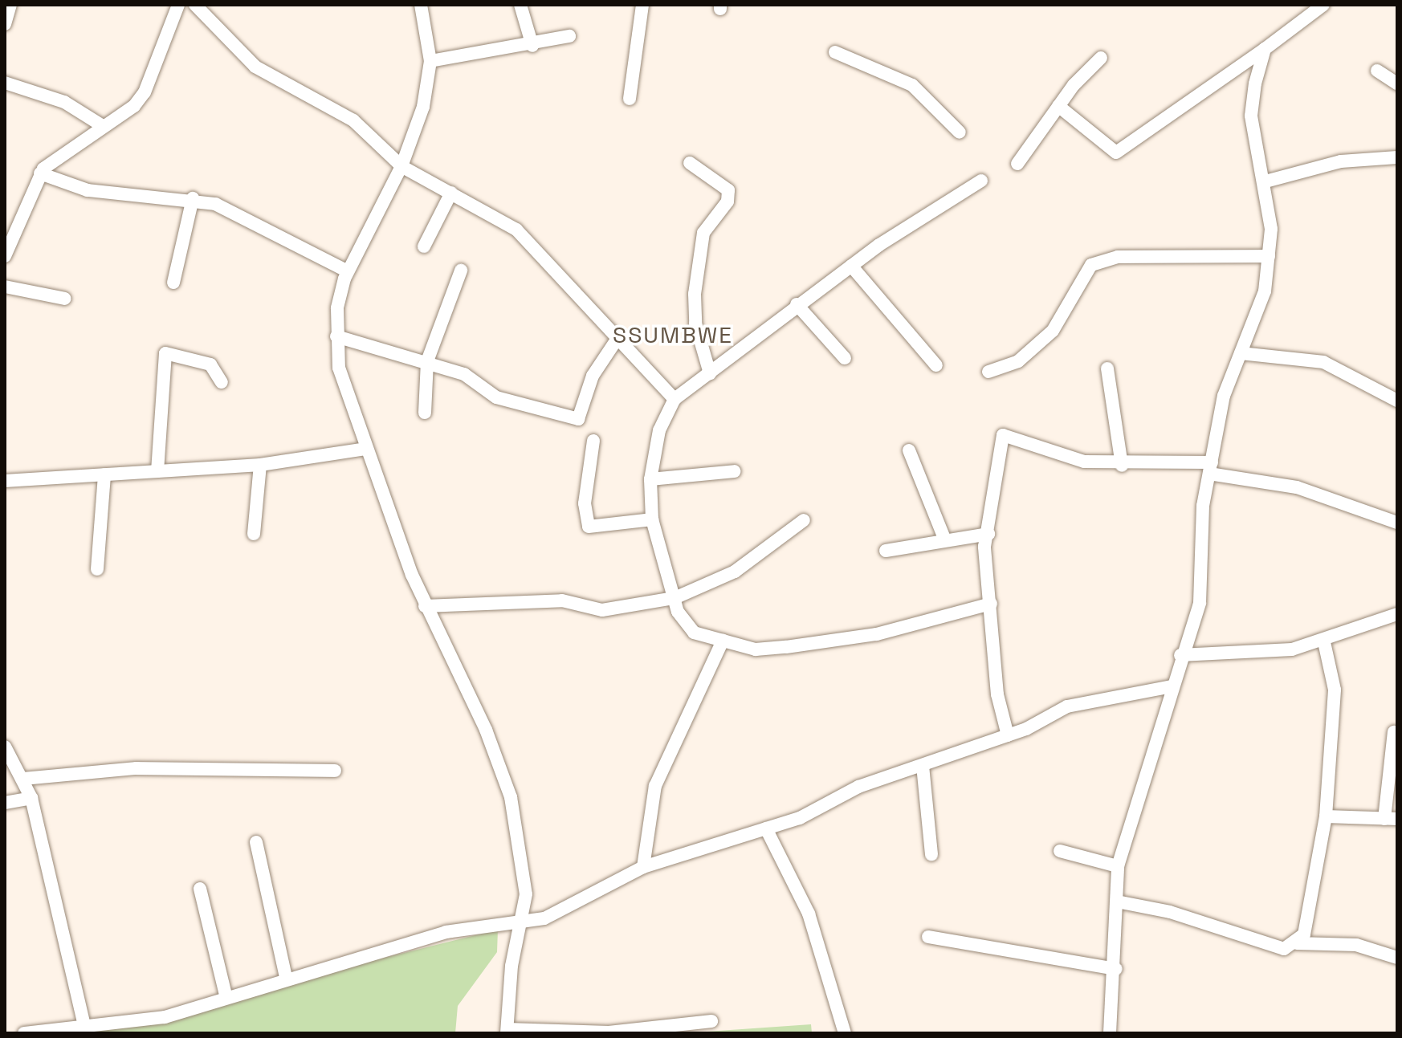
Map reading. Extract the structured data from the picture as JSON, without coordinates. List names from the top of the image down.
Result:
{
  "districts": ["SSUMBWE"]
}
